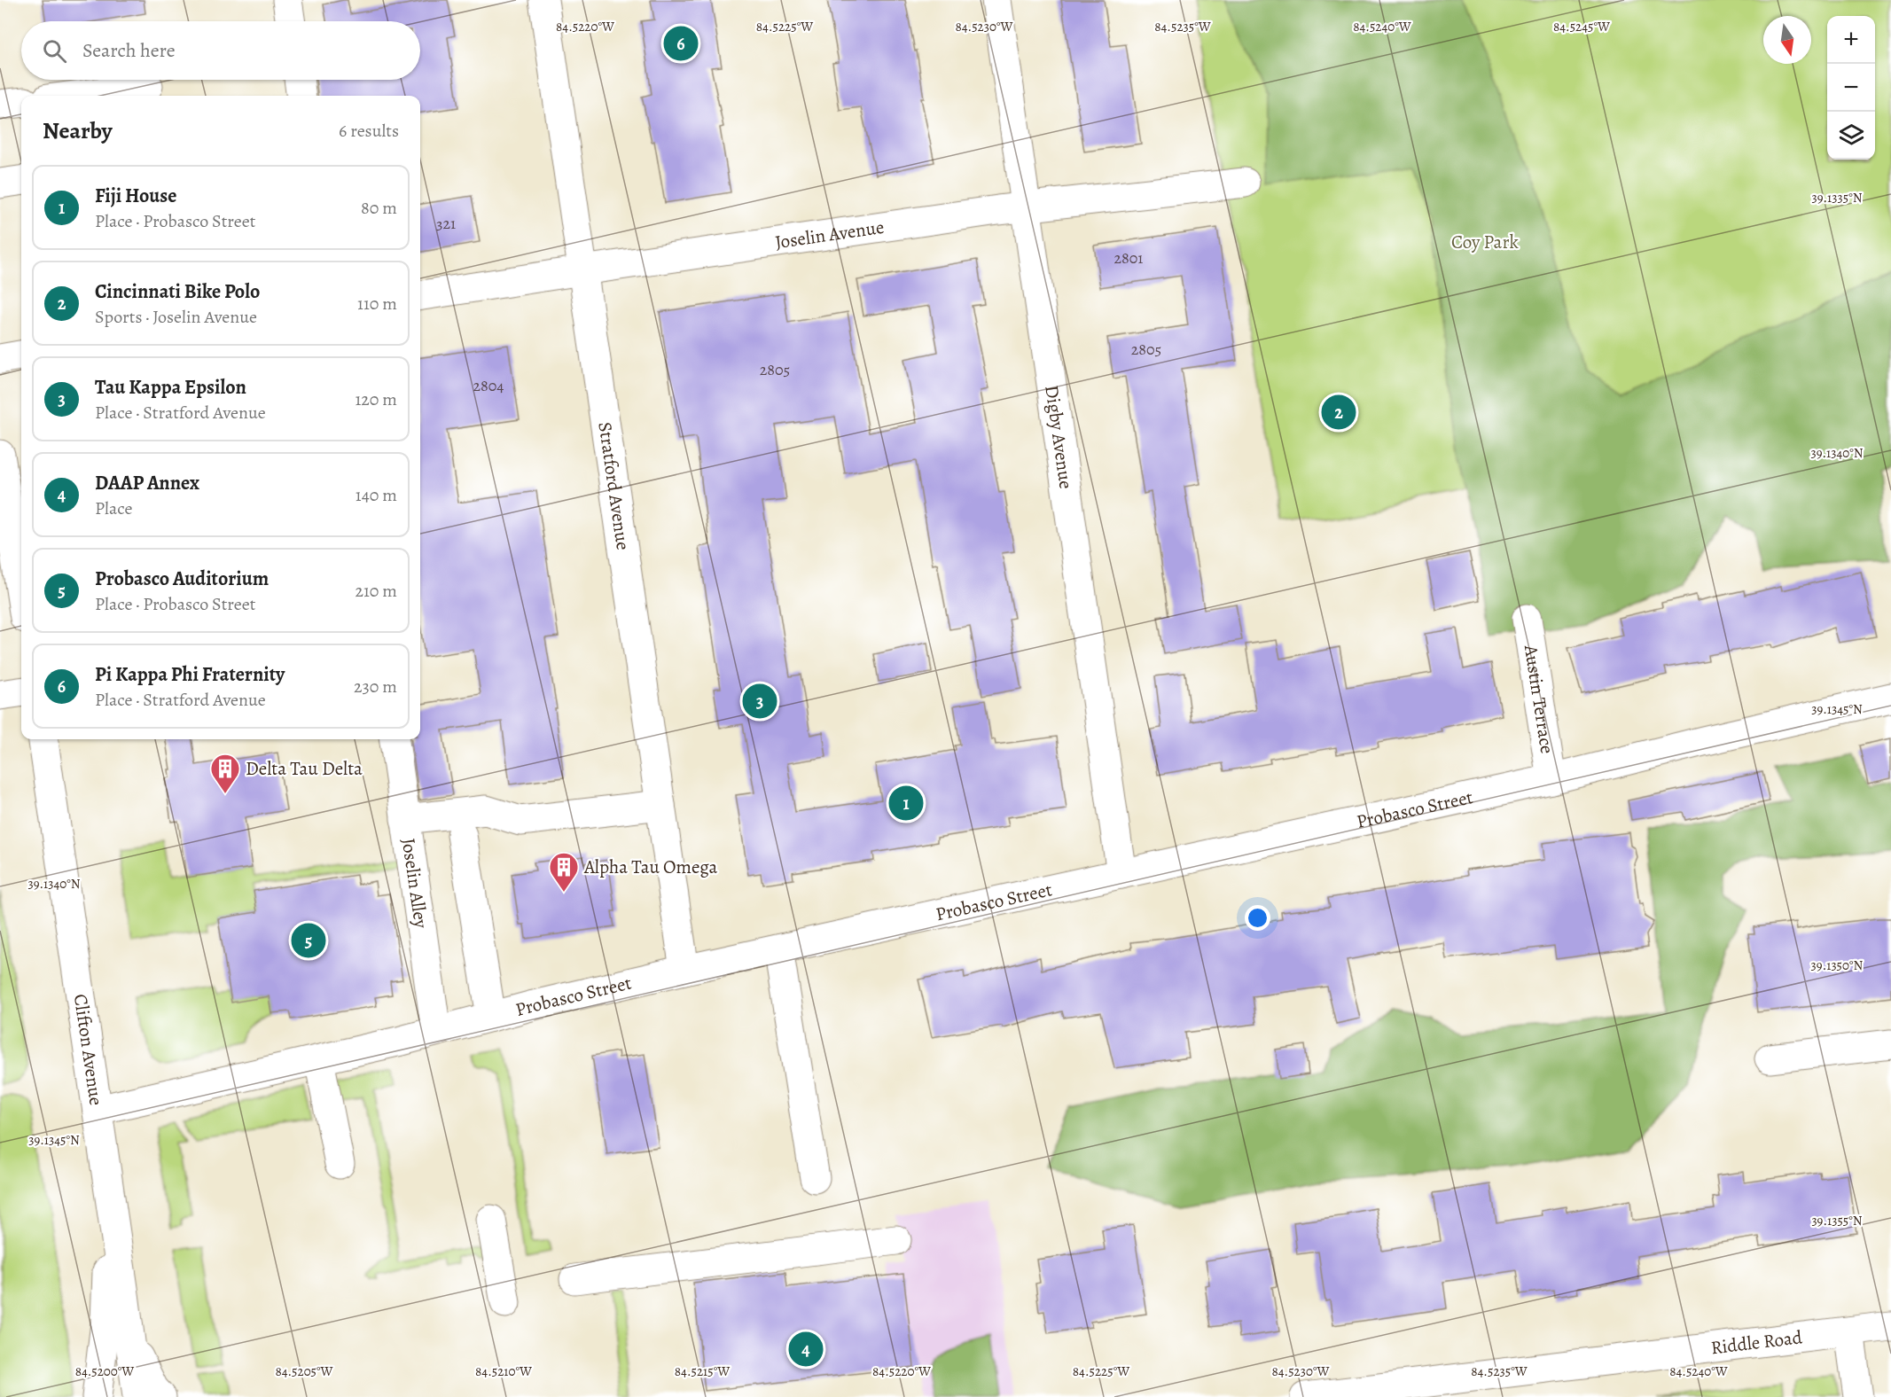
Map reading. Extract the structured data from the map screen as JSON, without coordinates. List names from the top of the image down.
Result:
{
  "streets": {
    "street": [
      "Joselin Avenue",
      "Digby Avenue",
      "Stratford Avenue",
      "Austin Terrace",
      "Probasco Street",
      "Joselin Alley",
      "Clifton Avenue",
      "Riddle Road"
    ]
  },
  "crossings": [
    ["Joselin Avenue", "Digby Avenue"],
    ["Joselin Avenue", "Stratford Avenue"],
    ["Digby Avenue", "Probasco Street"],
    ["Stratford Avenue", "Probasco Street"],
    ["Austin Terrace", "Probasco Street"],
    ["Probasco Street", "Joselin Alley"],
    ["Probasco Street", "Clifton Avenue"]
  ],
  "parks": ["Coy Park"],
  "places": {
    "building": ["Delta Tau Delta", "Alpha Tau Omega"]
  },
  "house_numbers": [
    "321",
    "2801",
    "2805",
    "2805",
    "2804"
  ],
  "north": "bottom",
  "page": {
    "map_buttons": ["+", "−"],
    "search": "Search here",
    "pins": [
      "6",
      "2",
      "3",
      "1",
      "5",
      "4"
    ],
    "heading": ["Nearby", "6 results"],
    "list": [
      {
        "mark": "1",
        "name": "Fiji House",
        "note": "Place · Probasco Street",
        "value": "80 m"
      },
      {
        "mark": "2",
        "name": "Cincinnati Bike Polo",
        "note": "Sports · Joselin Avenue",
        "value": "110 m"
      },
      {
        "mark": "3",
        "name": "Tau Kappa Epsilon",
        "note": "Place · Stratford Avenue",
        "value": "120 m"
      },
      {
        "mark": "4",
        "name": "DAAP Annex",
        "note": "Place",
        "value": "140 m"
      },
      {
        "mark": "5",
        "name": "Probasco Auditorium",
        "note": "Place · Probasco Street",
        "value": "210 m"
      },
      {
        "mark": "6",
        "name": "Pi Kappa Phi Fraternity",
        "note": "Place · Stratford Avenue",
        "value": "230 m"
      }
    ]
  },
  "coordinates": [
    "84.5220°W",
    "84.5225°W",
    "84.5230°W",
    "84.5235°W",
    "84.5240°W",
    "84.5245°W",
    "39.1335°N",
    "39.1340°N",
    "39.1345°N",
    "39.1350°N",
    "39.1355°N",
    "84.5200°W",
    "84.5205°W",
    "84.5210°W",
    "84.5215°W"
  ]
}
